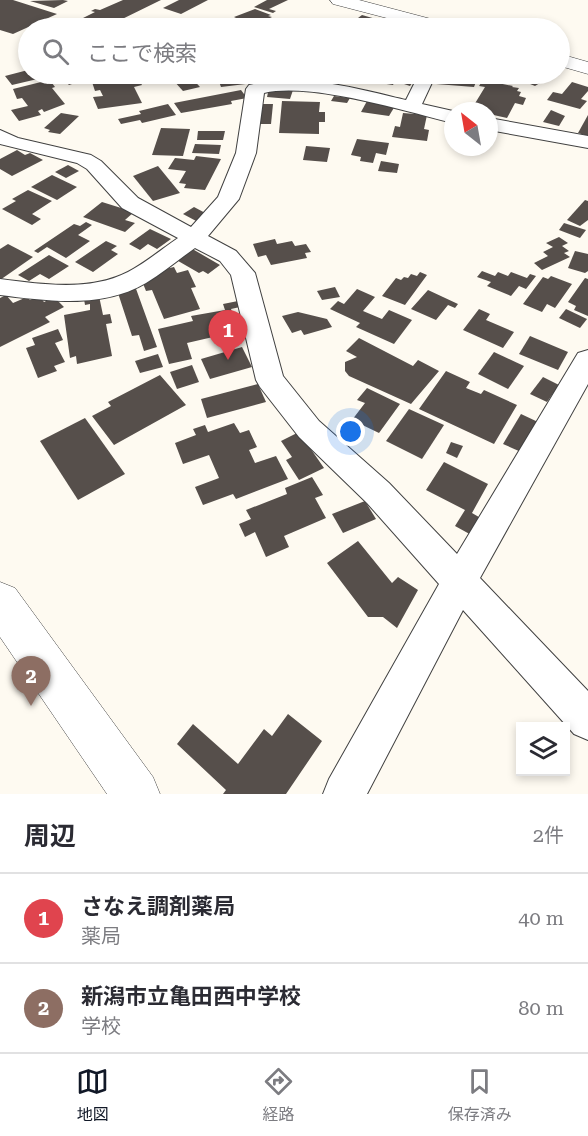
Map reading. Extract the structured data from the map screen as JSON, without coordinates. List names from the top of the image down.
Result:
{
  "north": "top left",
  "page": {
    "search": "ここで検索",
    "pins": ["1", "2"],
    "heading": ["周辺", "2件"],
    "list": [
      {
        "mark": "1",
        "name": "さなえ調剤薬局",
        "note": "薬局",
        "value": "40 m"
      },
      {
        "mark": "2",
        "name": "新潟市立亀田西中学校",
        "note": "学校",
        "value": "80 m"
      }
    ],
    "nav": ["地図", "経路", "保存済み"]
  }
}
